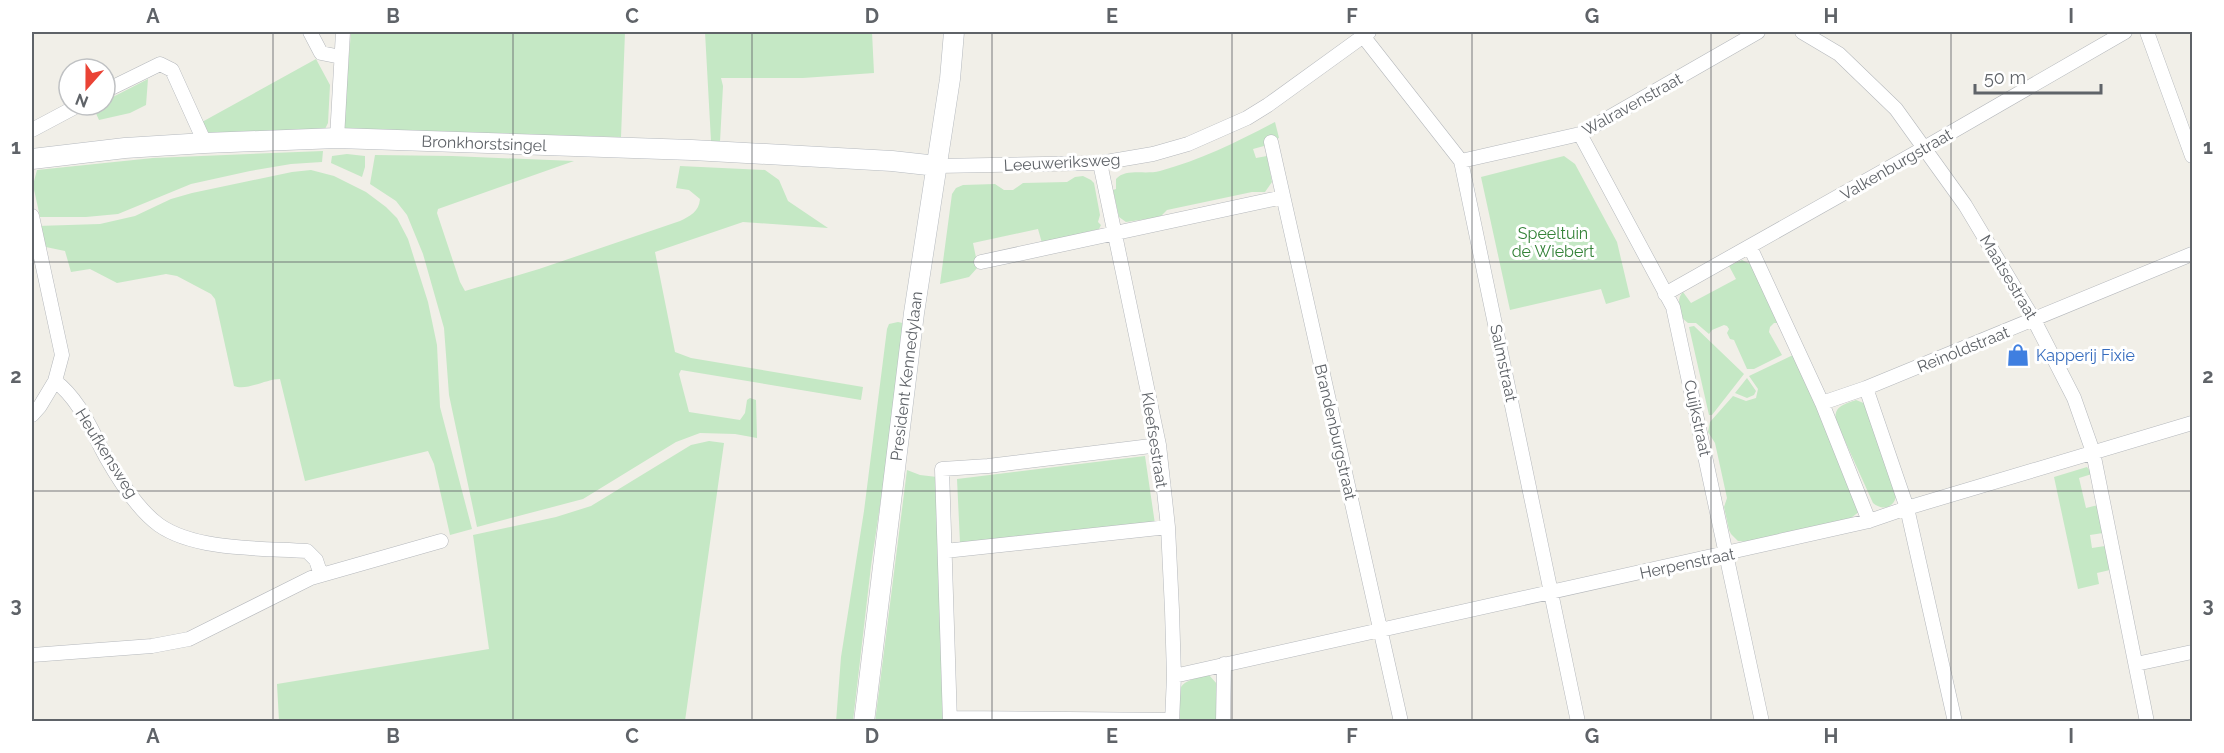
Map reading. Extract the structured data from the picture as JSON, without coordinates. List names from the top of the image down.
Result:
{
  "streets": {
    "street": [
      "Walravenstraat",
      "Bronkhorstsingel",
      "Leeuweriksweg",
      "Valkenburgstraat",
      "Maatsestraat",
      "Reinoldstraat",
      "Salmstraat",
      "President Kennedylaan",
      "Cuijkstraat",
      "Brandenburgstraat",
      "Kleefsestraat",
      "Heufkensweg",
      "Herpenstraat"
    ]
  },
  "crossings": [
    ["Walravenstraat", "Salmstraat"],
    ["Walravenstraat", "Cuijkstraat"],
    ["Bronkhorstsingel", "Leeuweriksweg"],
    ["Bronkhorstsingel", "President Kennedylaan"],
    ["Leeuweriksweg", "Salmstraat"],
    ["Leeuweriksweg", "President Kennedylaan"],
    ["Leeuweriksweg", "Kleefsestraat"],
    ["Valkenburgstraat", "Maatsestraat"],
    ["Valkenburgstraat", "Cuijkstraat"],
    ["Maatsestraat", "Reinoldstraat"],
    ["Maatsestraat", "Herpenstraat"],
    ["Salmstraat", "Herpenstraat"],
    ["Cuijkstraat", "Herpenstraat"],
    ["Brandenburgstraat", "Herpenstraat"],
    ["Kleefsestraat", "Herpenstraat"]
  ],
  "parks": ["Speeltuin de Wiebert"],
  "places": {
    "shop": ["Kapperij Fixie"]
  },
  "scale_bar": "50 m",
  "north": "bottom",
  "grid": {
    "columns": [
      "A",
      "B",
      "C",
      "D",
      "E",
      "F",
      "G",
      "H",
      "I"
    ],
    "rows": ["1", "2", "3"]
  }
}
